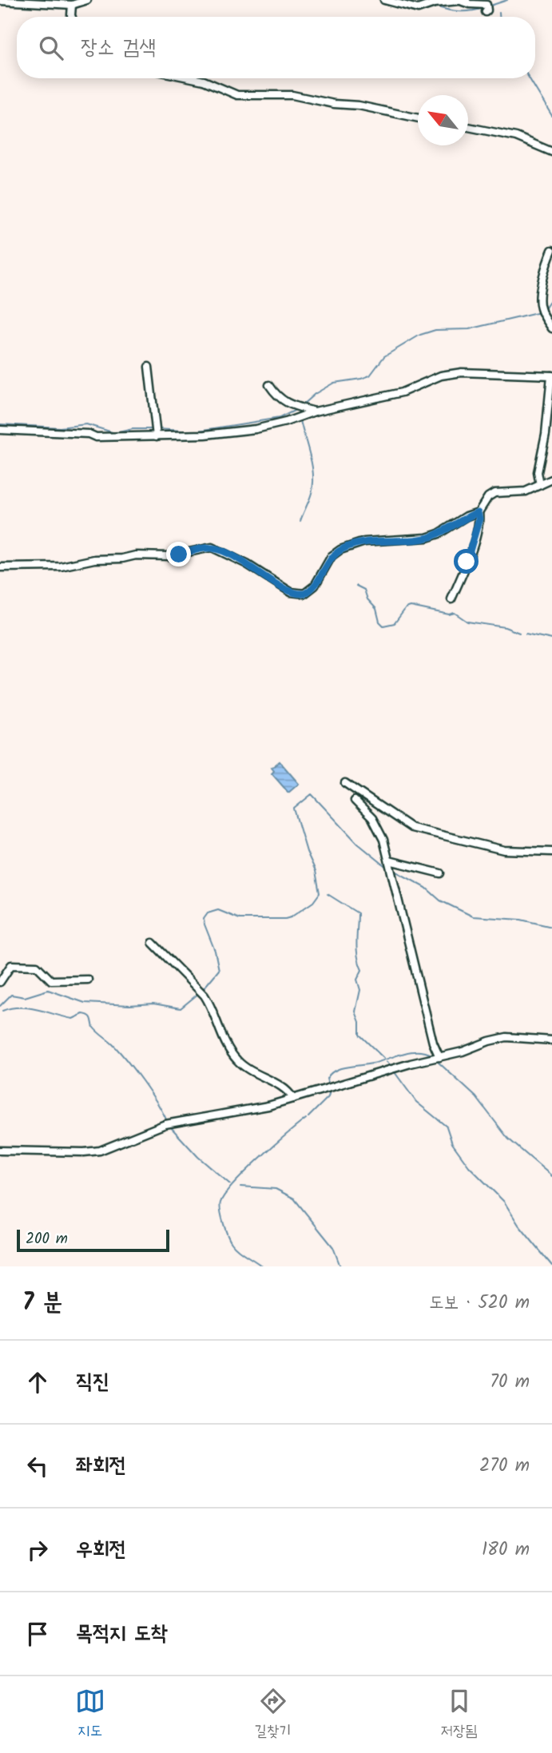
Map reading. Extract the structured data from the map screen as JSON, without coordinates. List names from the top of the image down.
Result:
{
  "scale_bar": "200 m",
  "north": "top left",
  "page": {
    "search": "장소 검색",
    "scale": "200 m",
    "heading": ["7 분", "도보 · 520 m"],
    "list": [
      ["직진", "70 m"],
      ["좌회전", "270 m"],
      ["우회전", "180 m"],
      "목적지 도착"
    ],
    "nav": ["지도", "길찾기", "저장됨"]
  }
}
